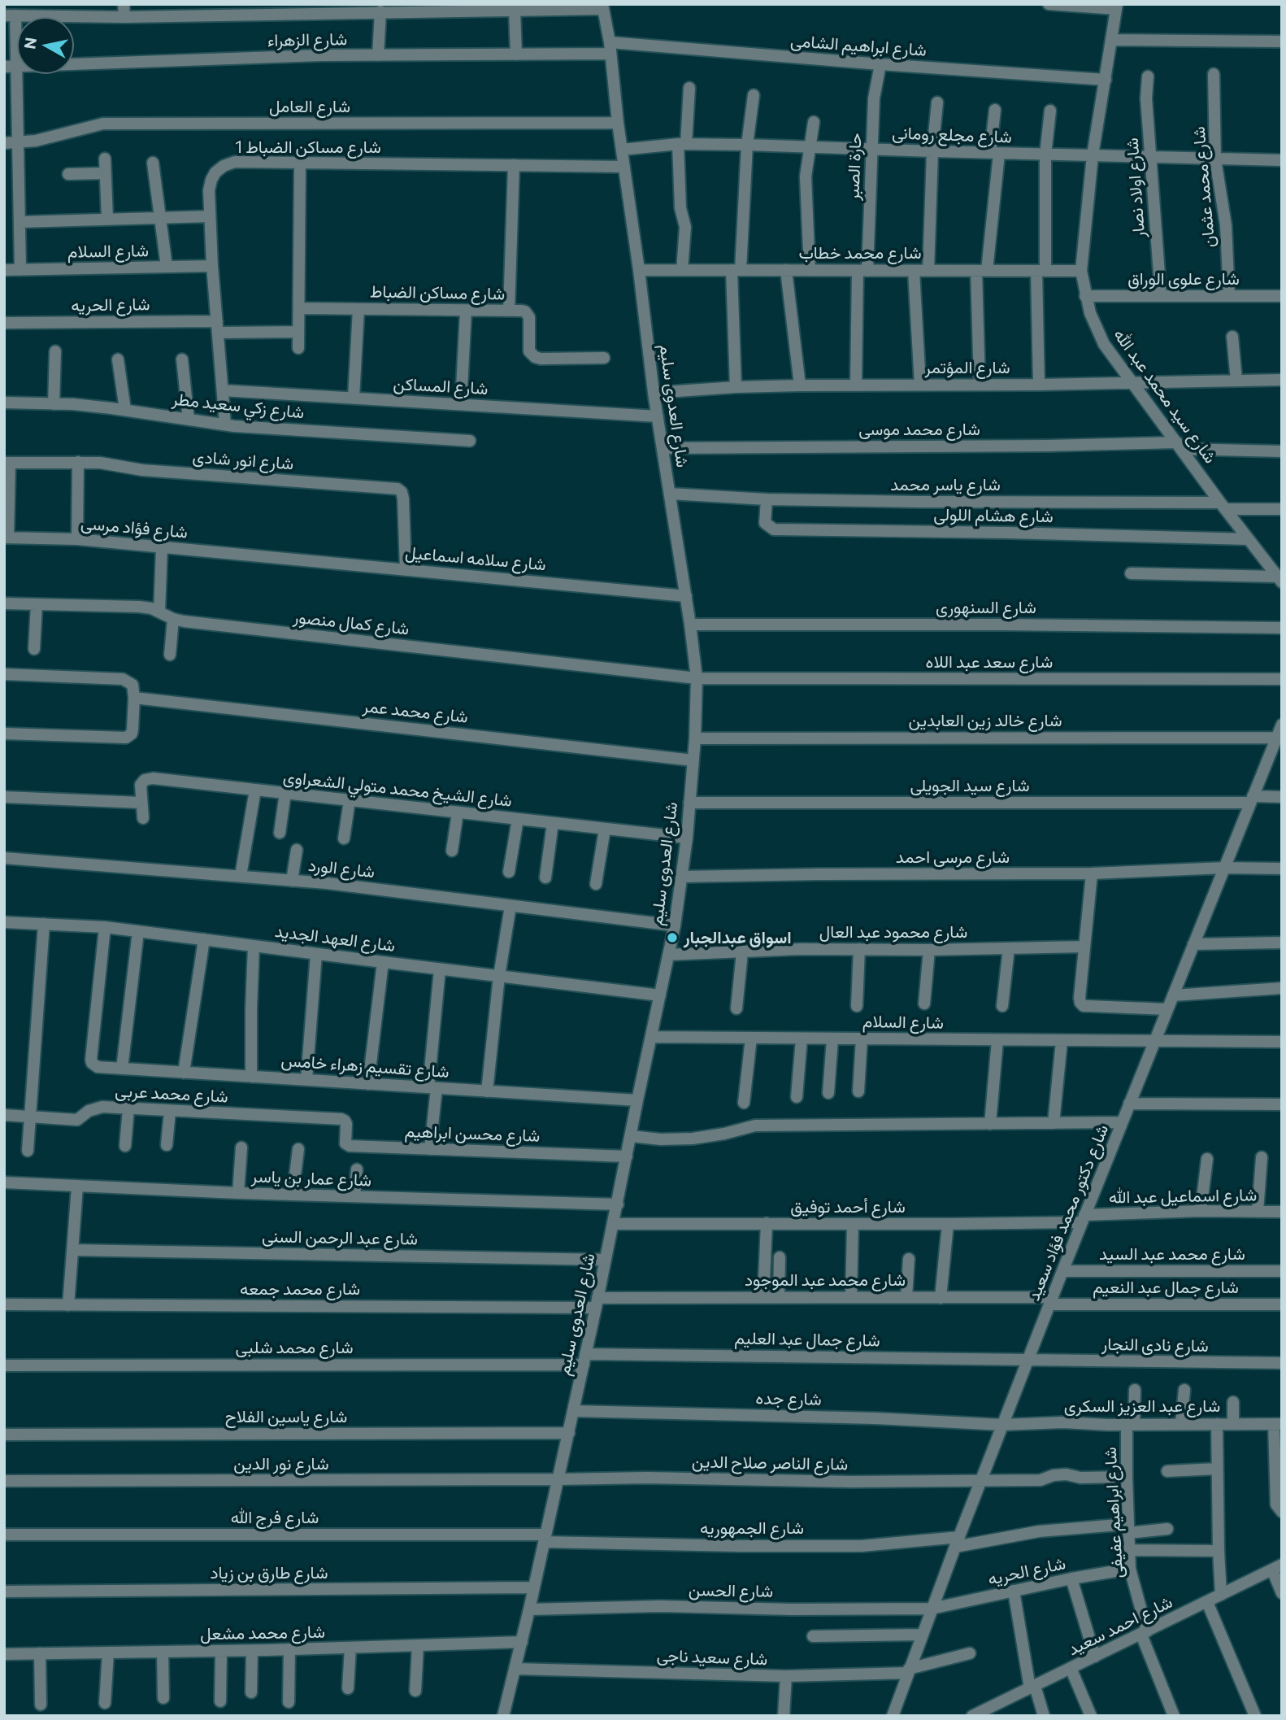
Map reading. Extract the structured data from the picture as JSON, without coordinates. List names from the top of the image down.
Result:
{
  "streets": {
    "street": [
      "شارع الزهراء",
      "شارع ابراهيم الشامى",
      "شارع العامل",
      "شارع مجلع رومانى",
      "شارع مساكن الضباط 1",
      "حارة الصبر",
      "شارع محمد عثمان",
      "شارع اولاد نصار",
      "شارع السلام",
      "شارع محمد خطاب",
      "شارع علوى الوراق",
      "شارع مساكن الضباط",
      "شارع الحريه",
      "شارع المؤتمر",
      "شارع المساكن",
      "شارع سيد محمد عبد الله",
      "شارع زكي سعيد مطر",
      "شارع العدوى سليم",
      "شارع محمد موسى",
      "شارع انور شادى",
      "شارع ياسر محمد",
      "شارع هشام اللولى",
      "شارع فؤاد مرسى",
      "شارع سلامه اسماعيل",
      "شارع السنهورى",
      "شارع كمال منصور",
      "شارع سعد عبد اللاه",
      "شارع محمد عمر",
      "شارع خالد زين العابدين",
      "شارع سيد الجويلى",
      "شارع الشيخ محمد متولي الشعراوى",
      "شارع مرسى احمد",
      "شارع الورد",
      "شارع محمود عبد العال",
      "شارع العهد الجديد",
      "شارع تقسيم زهراء خامس",
      "شارع محمد عربى",
      "شارع محسن ابراهيم",
      "شارع عمار بن ياسر",
      "شارع اسماعيل عبد الله",
      "شارع أحمد توفيق",
      "شارع دكتور محمد فؤاد سعيد",
      "شارع عبد الرحمن السنى",
      "شارع محمد عبد السيد",
      "شارع محمد عبد الموجود",
      "شارع جمال عبد النعيم",
      "شارع محمد جمعه",
      "شارع جمال عبد العليم",
      "شارع نادى النجار",
      "شارع محمد شلبى",
      "شارع جده",
      "شارع عبد العزيز السكرى",
      "شارع ياسين الفلاح",
      "شارع الناصر صلاح الدين",
      "شارع نور الدين",
      "شارع ابراهيم عفيفى",
      "شارع فرج الله",
      "شارع الجمهوريه",
      "شارع طارق بن زياد",
      "شارع الحسن",
      "شارع احمد سعيد",
      "شارع محمد مشعل",
      "شارع سعيد ناجى"
    ]
  },
  "crossings": [
    ["شارع الزهراء", "شارع ابراهيم الشامى"],
    ["شارع الزهراء", "شارع العدوى سليم"],
    ["شارع ابراهيم الشامى", "حارة الصبر"],
    ["شارع ابراهيم الشامى", "شارع سيد محمد عبد الله"],
    ["شارع ابراهيم الشامى", "شارع العدوى سليم"],
    ["شارع العامل", "شارع العدوى سليم"],
    ["شارع مجلع رومانى", "حارة الصبر"],
    ["شارع مجلع رومانى", "شارع محمد عثمان"],
    ["شارع مجلع رومانى", "شارع اولاد نصار"],
    ["شارع مجلع رومانى", "شارع سيد محمد عبد الله"],
    ["شارع مجلع رومانى", "شارع العدوى سليم"],
    ["شارع مساكن الضباط 1", "شارع السلام"],
    ["شارع مساكن الضباط 1", "شارع الحريه"],
    ["شارع مساكن الضباط 1", "شارع المساكن"],
    ["شارع مساكن الضباط 1", "شارع زكي سعيد مطر"],
    ["شارع مساكن الضباط 1", "شارع العدوى سليم"],
    ["حارة الصبر", "شارع محمد خطاب"],
    ["حارة الصبر", "شارع المؤتمر"],
    ["شارع محمد عثمان", "شارع علوى الوراق"],
    ["شارع اولاد نصار", "شارع علوى الوراق"],
    ["شارع السلام", "شارع العدوى سليم"],
    ["شارع السلام", "شارع دكتور محمد فؤاد سعيد"],
    ["شارع محمد خطاب", "شارع سيد محمد عبد الله"],
    ["شارع محمد خطاب", "شارع العدوى سليم"],
    ["شارع علوى الوراق", "شارع سيد محمد عبد الله"],
    ["شارع الحريه", "شارع دكتور محمد فؤاد سعيد"],
    ["شارع الحريه", "شارع ابراهيم عفيفى"],
    ["شارع الحريه", "شارع الحسن"],
    ["شارع المؤتمر", "شارع سيد محمد عبد الله"],
    ["شارع المؤتمر", "شارع العدوى سليم"],
    ["شارع المساكن", "شارع العدوى سليم"],
    ["شارع سيد محمد عبد الله", "شارع محمد موسى"],
    ["شارع سيد محمد عبد الله", "شارع ياسر محمد"],
    ["شارع سيد محمد عبد الله", "شارع هشام اللولى"],
    ["شارع العدوى سليم", "شارع محمد موسى"],
    ["شارع العدوى سليم", "شارع ياسر محمد"],
    ["شارع العدوى سليم", "شارع سلامه اسماعيل"],
    ["شارع العدوى سليم", "شارع السنهورى"],
    ["شارع العدوى سليم", "شارع كمال منصور"],
    ["شارع العدوى سليم", "شارع سعد عبد اللاه"],
    ["شارع العدوى سليم", "شارع محمد عمر"],
    ["شارع العدوى سليم", "شارع خالد زين العابدين"],
    ["شارع العدوى سليم", "شارع سيد الجويلى"],
    ["شارع العدوى سليم", "شارع الشيخ محمد متولي الشعراوى"],
    ["شارع العدوى سليم", "شارع مرسى احمد"],
    ["شارع العدوى سليم", "شارع الورد"],
    ["شارع العدوى سليم", "شارع محمود عبد العال"],
    ["شارع العدوى سليم", "شارع العهد الجديد"],
    ["شارع العدوى سليم", "شارع تقسيم زهراء خامس"],
    ["شارع العدوى سليم", "شارع محسن ابراهيم"],
    ["شارع العدوى سليم", "شارع عمار بن ياسر"],
    ["شارع العدوى سليم", "شارع أحمد توفيق"],
    ["شارع العدوى سليم", "شارع عبد الرحمن السنى"],
    ["شارع العدوى سليم", "شارع محمد عبد الموجود"],
    ["شارع العدوى سليم", "شارع محمد جمعه"],
    ["شارع العدوى سليم", "شارع جمال عبد العليم"],
    ["شارع العدوى سليم", "شارع محمد شلبى"],
    ["شارع العدوى سليم", "شارع جده"],
    ["شارع العدوى سليم", "شارع ياسين الفلاح"],
    ["شارع العدوى سليم", "شارع الناصر صلاح الدين"],
    ["شارع العدوى سليم", "شارع نور الدين"],
    ["شارع العدوى سليم", "شارع فرج الله"],
    ["شارع العدوى سليم", "شارع الجمهوريه"],
    ["شارع العدوى سليم", "شارع طارق بن زياد"],
    ["شارع العدوى سليم", "شارع الحسن"],
    ["شارع العدوى سليم", "شارع محمد مشعل"],
    ["شارع العدوى سليم", "شارع سعيد ناجى"],
    ["شارع انور شادى", "شارع سلامه اسماعيل"],
    ["شارع ياسر محمد", "شارع هشام اللولى"],
    ["شارع فؤاد مرسى", "شارع سلامه اسماعيل"],
    ["شارع كمال منصور", "شارع سعد عبد اللاه"],
    ["شارع خالد زين العابدين", "شارع دكتور محمد فؤاد سعيد"],
    ["شارع سيد الجويلى", "شارع دكتور محمد فؤاد سعيد"],
    ["شارع مرسى احمد", "شارع دكتور محمد فؤاد سعيد"],
    ["شارع العهد الجديد", "شارع تقسيم زهراء خامس"],
    ["شارع محمد عربى", "شارع محسن ابراهيم"],
    ["شارع اسماعيل عبد الله", "شارع أحمد توفيق"],
    ["شارع اسماعيل عبد الله", "شارع دكتور محمد فؤاد سعيد"],
    ["شارع أحمد توفيق", "شارع دكتور محمد فؤاد سعيد"],
    ["شارع دكتور محمد فؤاد سعيد", "شارع محمد عبد السيد"],
    ["شارع دكتور محمد فؤاد سعيد", "شارع محمد عبد الموجود"],
    ["شارع دكتور محمد فؤاد سعيد", "شارع جمال عبد النعيم"],
    ["شارع دكتور محمد فؤاد سعيد", "شارع جمال عبد العليم"],
    ["شارع دكتور محمد فؤاد سعيد", "شارع نادى النجار"],
    ["شارع دكتور محمد فؤاد سعيد", "شارع جده"],
    ["شارع دكتور محمد فؤاد سعيد", "شارع عبد العزيز السكرى"],
    ["شارع دكتور محمد فؤاد سعيد", "شارع الناصر صلاح الدين"],
    ["شارع دكتور محمد فؤاد سعيد", "شارع الجمهوريه"],
    ["شارع دكتور محمد فؤاد سعيد", "شارع الحسن"],
    ["شارع دكتور محمد فؤاد سعيد", "شارع سعيد ناجى"],
    ["شارع محمد عبد الموجود", "شارع جمال عبد النعيم"],
    ["شارع محمد عبد الموجود", "شارع محمد جمعه"],
    ["شارع جمال عبد العليم", "شارع نادى النجار"],
    ["شارع جمال عبد العليم", "شارع محمد شلبى"],
    ["شارع جده", "شارع عبد العزيز السكرى"],
    ["شارع عبد العزيز السكرى", "شارع ابراهيم عفيفى"],
    ["شارع الناصر صلاح الدين", "شارع نور الدين"],
    ["شارع الناصر صلاح الدين", "شارع ابراهيم عفيفى"],
    ["شارع ابراهيم عفيفى", "شارع الجمهوريه"],
    ["شارع ابراهيم عفيفى", "شارع احمد سعيد"],
    ["شارع فرج الله", "شارع الجمهوريه"]
  ],
  "places": ["اسواق عبدالجبار"],
  "north": "left"
}
